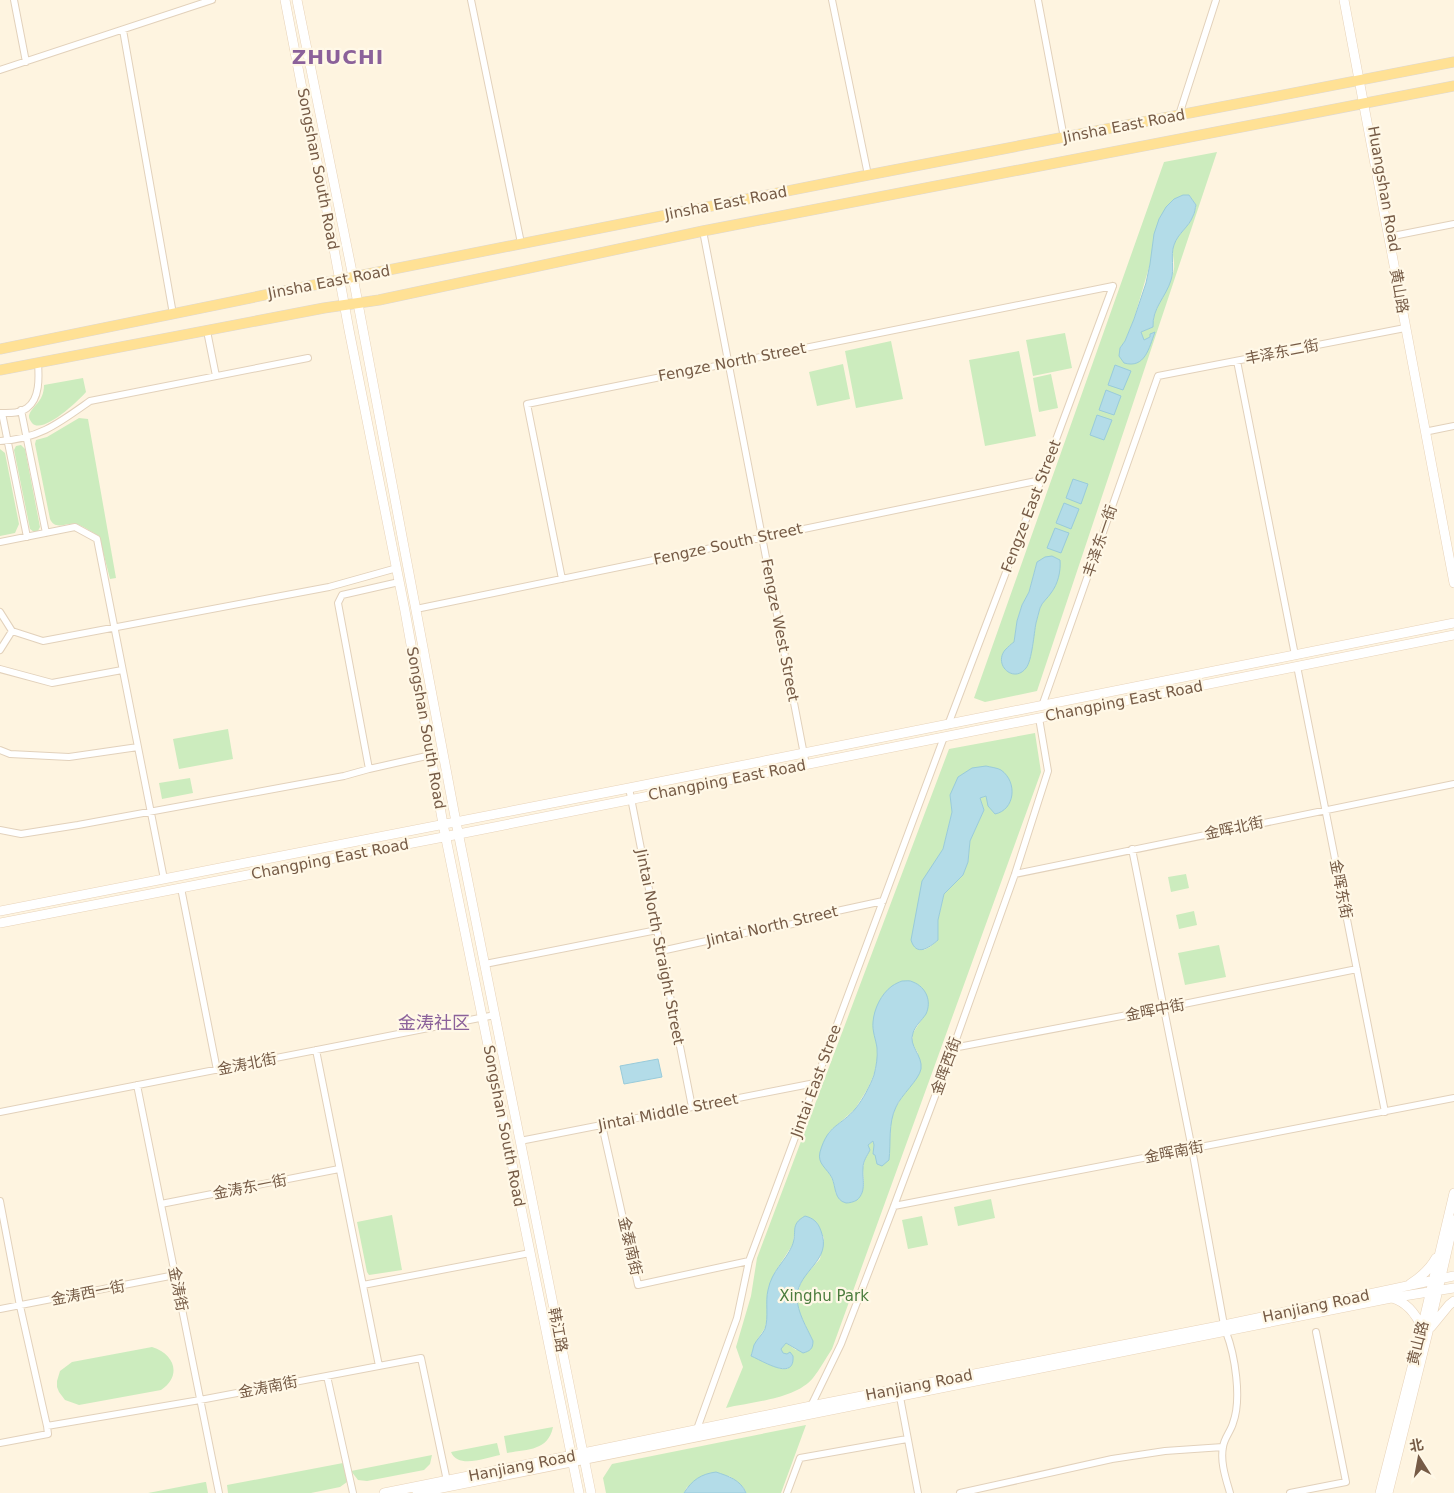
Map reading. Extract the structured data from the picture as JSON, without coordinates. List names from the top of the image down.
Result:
{
  "streets": {
    "main road": ["Jinsha East Road"],
    "street": [
      "Songshan South Road",
      "Huangshan Road",
      "黄山路",
      "丰泽东二街",
      "Fengze North Street",
      "Fengze East Street",
      "丰泽东一街",
      "Fengze South Street",
      "Fengze West Street",
      "Changping East Road",
      "金晖北街",
      "金晖东街",
      "Jintai North Street",
      "Jintai North Straight Street",
      "金晖中街",
      "金涛北街",
      "金晖西街",
      "Jintai East Stree",
      "Jintai Middle Street",
      "金晖南街",
      "金涛东一街",
      "金泰南街",
      "金涛街",
      "金涛西一街",
      "Hanjiang Road",
      "韩江路",
      "金涛南街"
    ]
  },
  "crossings": [
    ["Jinsha East Road", "Songshan South Road"],
    ["Jinsha East Road", "Huangshan Road"],
    ["Jinsha East Road", "黄山路"],
    ["Jinsha East Road", "Fengze West Street"],
    ["Songshan South Road", "Fengze South Street"],
    ["Songshan South Road", "Changping East Road"],
    ["Songshan South Road", "金涛北街"],
    ["Songshan South Road", "Jintai Middle Street"],
    ["Songshan South Road", "Hanjiang Road"],
    ["Songshan South Road", "韩江路"],
    ["Huangshan Road", "黄山路"],
    ["黄山路", "丰泽东二街"],
    ["丰泽东二街", "丰泽东一街"],
    ["Fengze North Street", "Fengze East Street"],
    ["Fengze North Street", "Fengze South Street"],
    ["Fengze North Street", "Fengze West Street"],
    ["Fengze East Street", "Fengze South Street"],
    ["Fengze East Street", "Changping East Road"],
    ["丰泽东一街", "Changping East Road"],
    ["Fengze South Street", "Fengze West Street"],
    ["Fengze West Street", "Changping East Road"],
    ["Changping East Road", "金晖东街"],
    ["Changping East Road", "Jintai North Straight Street"],
    ["Changping East Road", "金晖西街"],
    ["Changping East Road", "Jintai East Stree"],
    ["金晖北街", "金晖东街"],
    ["金晖北街", "金晖西街"],
    ["金晖东街", "金晖中街"],
    ["金晖东街", "金晖南街"],
    ["Jintai North Street", "Jintai North Straight Street"],
    ["Jintai North Street", "Jintai East Stree"],
    ["Jintai North Straight Street", "Jintai Middle Street"],
    ["金晖中街", "金晖西街"],
    ["金涛北街", "金涛街"],
    ["金晖西街", "金晖南街"],
    ["金晖西街", "Hanjiang Road"],
    ["Jintai East Stree", "Jintai Middle Street"],
    ["Jintai East Stree", "金泰南街"],
    ["Jintai East Stree", "Hanjiang Road"],
    ["Jintai Middle Street", "金泰南街"],
    ["金涛东一街", "金涛街"],
    ["金涛街", "金涛西一街"],
    ["金涛街", "金涛南街"],
    ["Hanjiang Road", "韩江路"],
    ["Hanjiang Road", "金涛南街"]
  ],
  "districts": ["ZHUCHI", "金涛社区"],
  "parks": ["Xinghu Park"],
  "north": "top"
}
